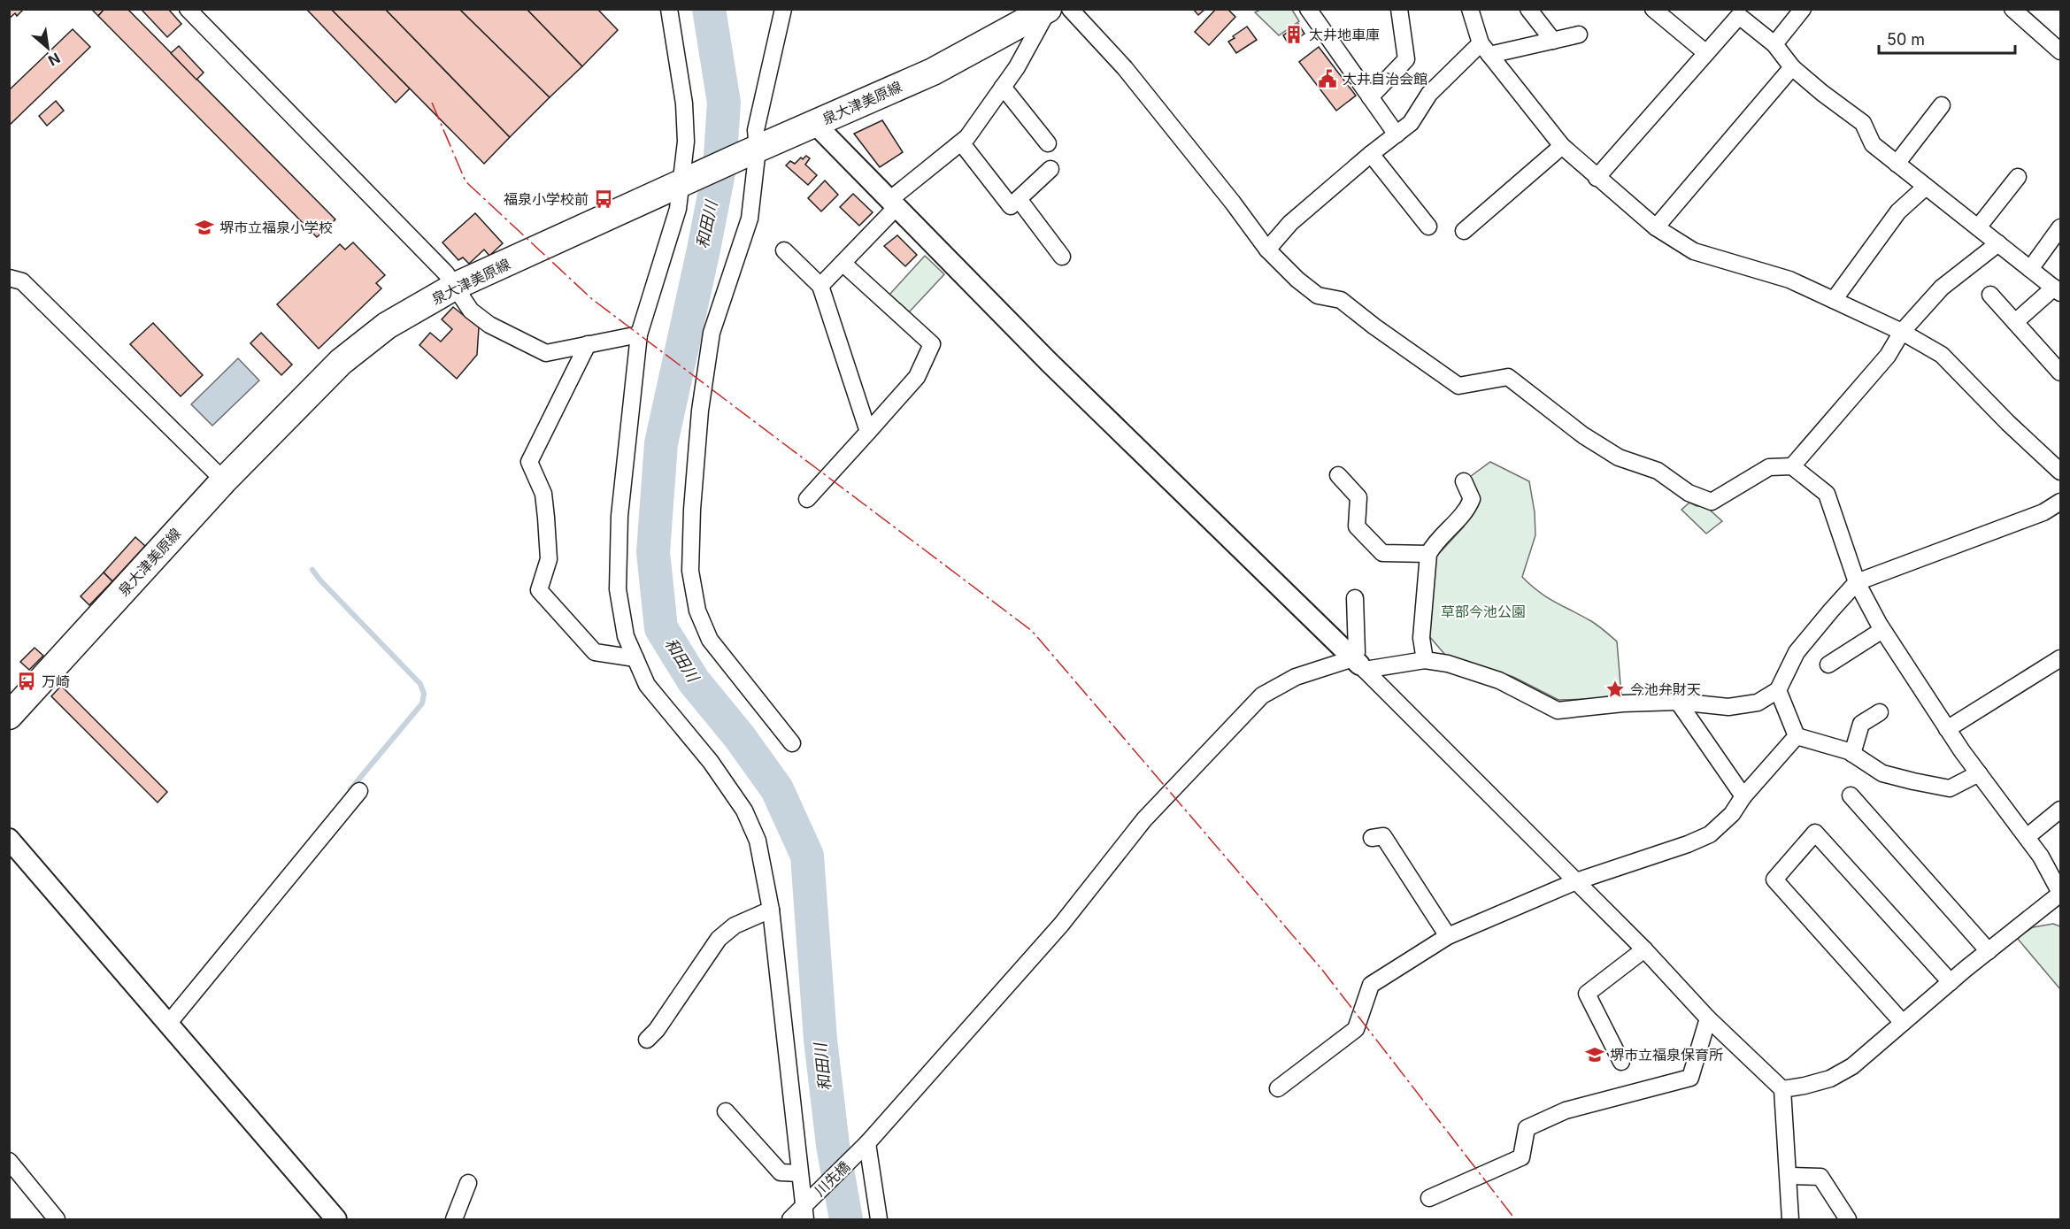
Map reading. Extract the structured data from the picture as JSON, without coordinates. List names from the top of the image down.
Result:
{
  "streets": {
    "main road": ["泉大津美原線"],
    "street": ["川先橋"]
  },
  "water": ["和田川"],
  "parks": ["草部今池公園"],
  "places": {
    "building": ["太井地車庫"],
    "public building": ["太井自治会館"],
    "bus stop": ["福泉小学校前", "万崎"],
    "school or university": ["堺市立福泉小学校", "堺市立福泉保育所"],
    "place": ["今池弁財天"]
  },
  "scale_bar": "50 m",
  "north": "bottom right"
}
